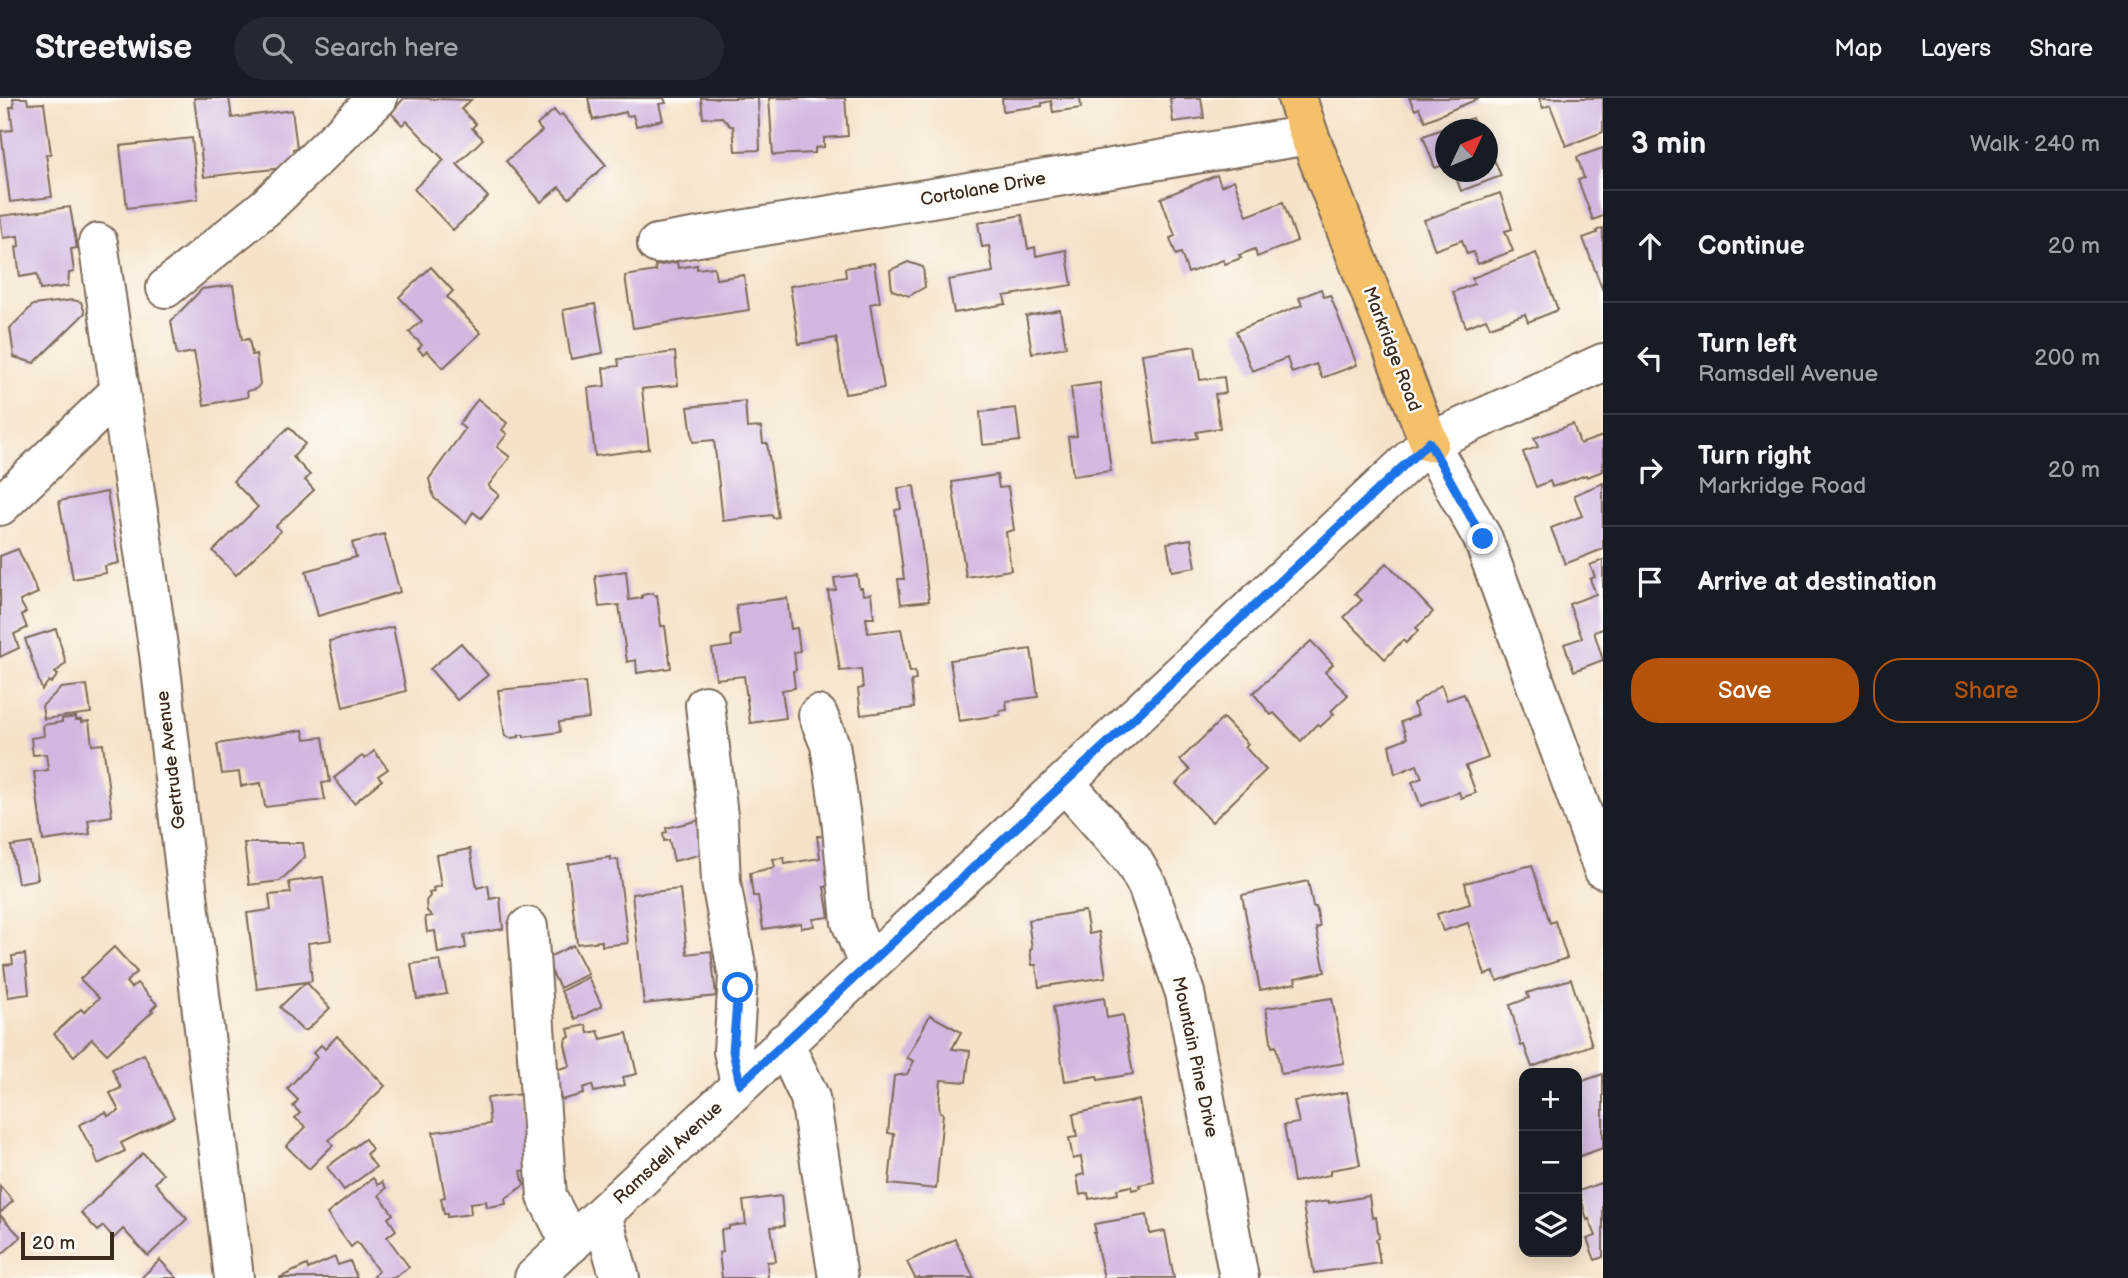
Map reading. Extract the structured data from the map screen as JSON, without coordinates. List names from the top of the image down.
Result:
{
  "streets": {
    "main road": ["Markridge Road"],
    "street": [
      "Cortolane Drive",
      "Gertrude Avenue",
      "Mountain Pine Drive",
      "Ramsdell Avenue"
    ]
  },
  "crossings": [
    ["Cortolane Drive", "Markridge Road"],
    ["Markridge Road", "Ramsdell Avenue"],
    ["Mountain Pine Drive", "Ramsdell Avenue"]
  ],
  "scale_bar": "20 m",
  "north": "top right",
  "page": {
    "header": "Streetwise",
    "search": "Search here",
    "nav": ["Map", "Layers", "Share"],
    "heading": ["3 min", "Walk · 240 m"],
    "list": [
      ["Continue", "20 m"],
      ["Turn left", "Ramsdell Avenue", "200 m"],
      ["Turn right", "Markridge Road", "20 m"],
      "Arrive at destination"
    ],
    "buttons": ["Save", "Share"],
    "map_buttons": ["+", "−"],
    "scale": "20 m"
  }
}
